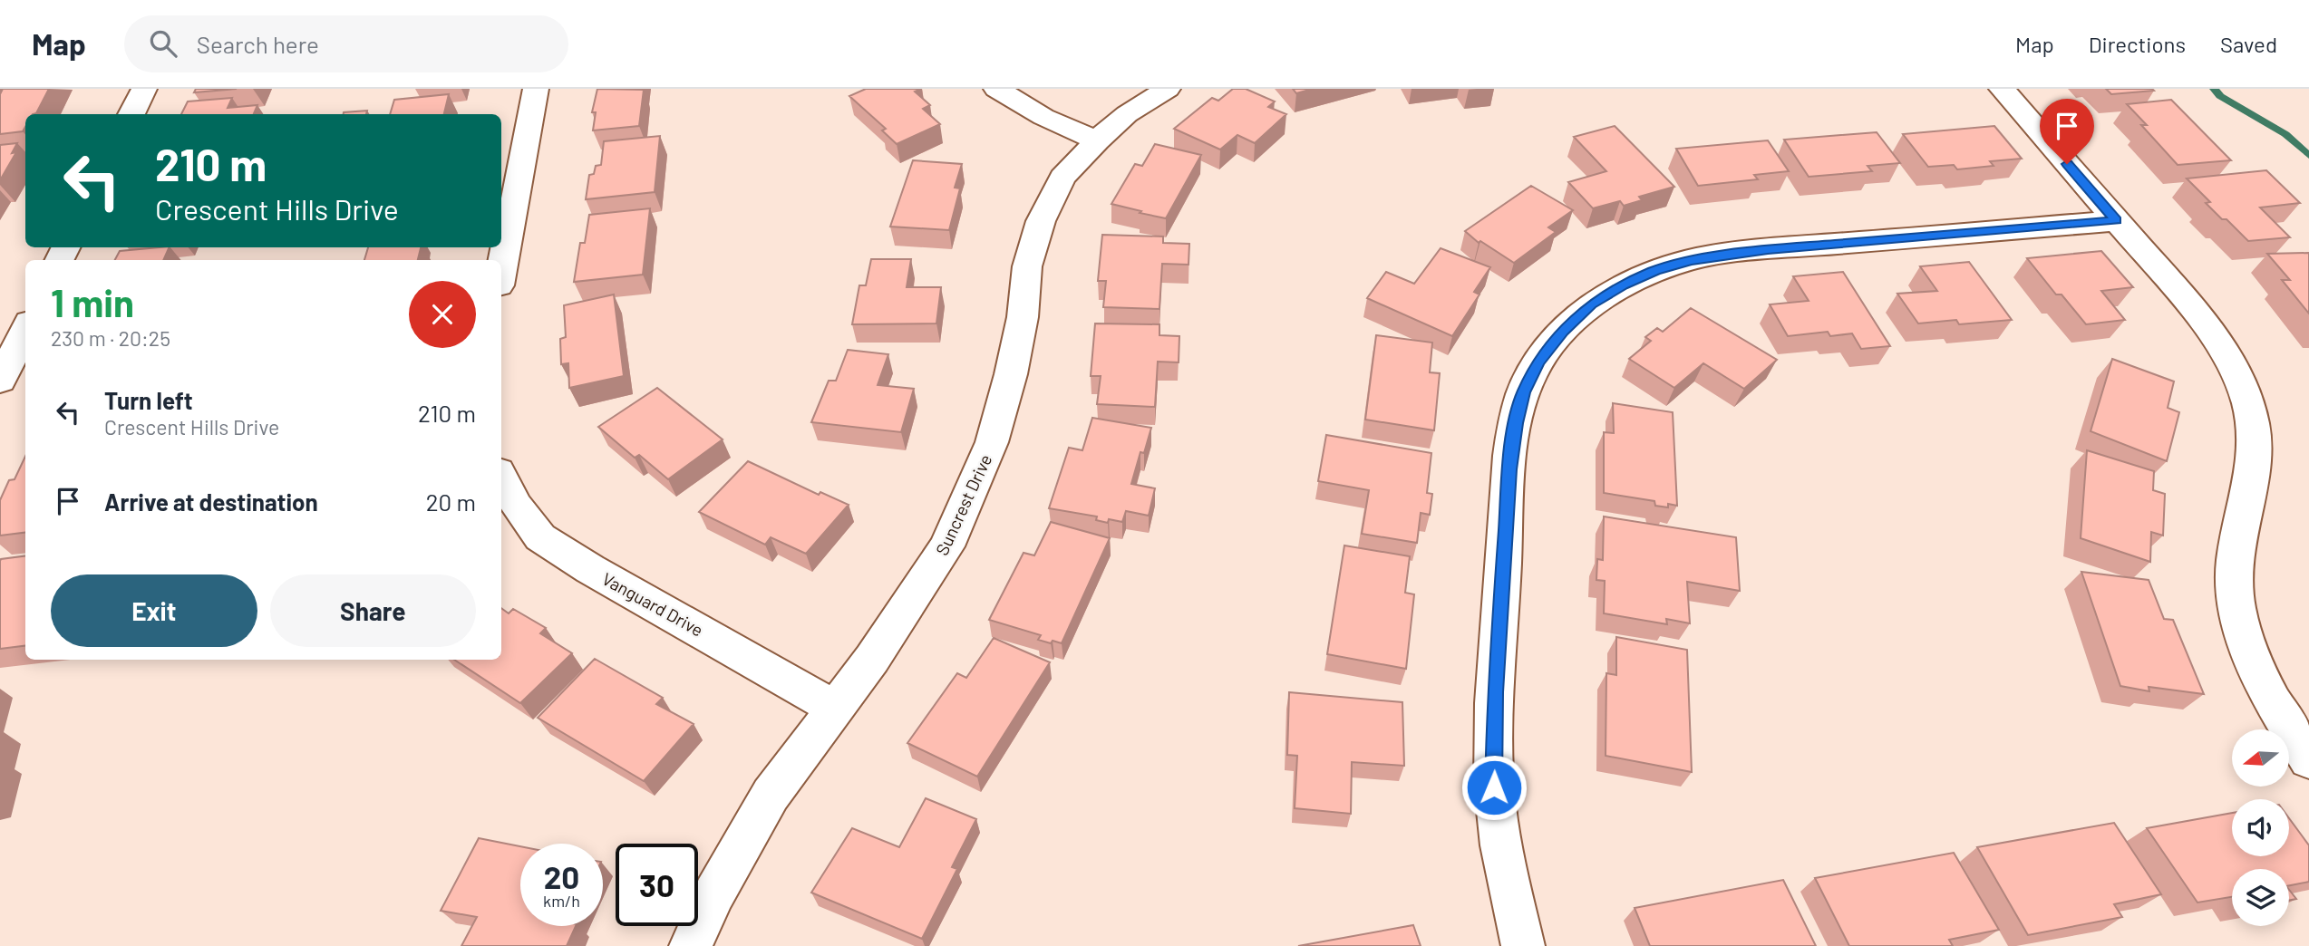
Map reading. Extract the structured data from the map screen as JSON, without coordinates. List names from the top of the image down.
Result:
{
  "streets": {
    "street": ["Suncrest Drive", "Vanguard Drive"]
  },
  "crossings": [
    ["Suncrest Drive", "Vanguard Drive"]
  ],
  "north": "left",
  "page": {
    "header": "Map",
    "search": "Search here",
    "nav": ["Map", "Directions", "Saved"],
    "turn": ["210 m", "Crescent Hills Drive"],
    "heading": ["1 min", "230 m · 20:25"],
    "list": [
      {
        "name": "Turn left",
        "note": "Crescent Hills Drive",
        "value": "210 m"
      },
      {
        "name": "Arrive at destination",
        "value": "20 m"
      }
    ],
    "buttons": ["Exit", "Share"],
    "speed": "20 km/h",
    "limit": "30"
  }
}
